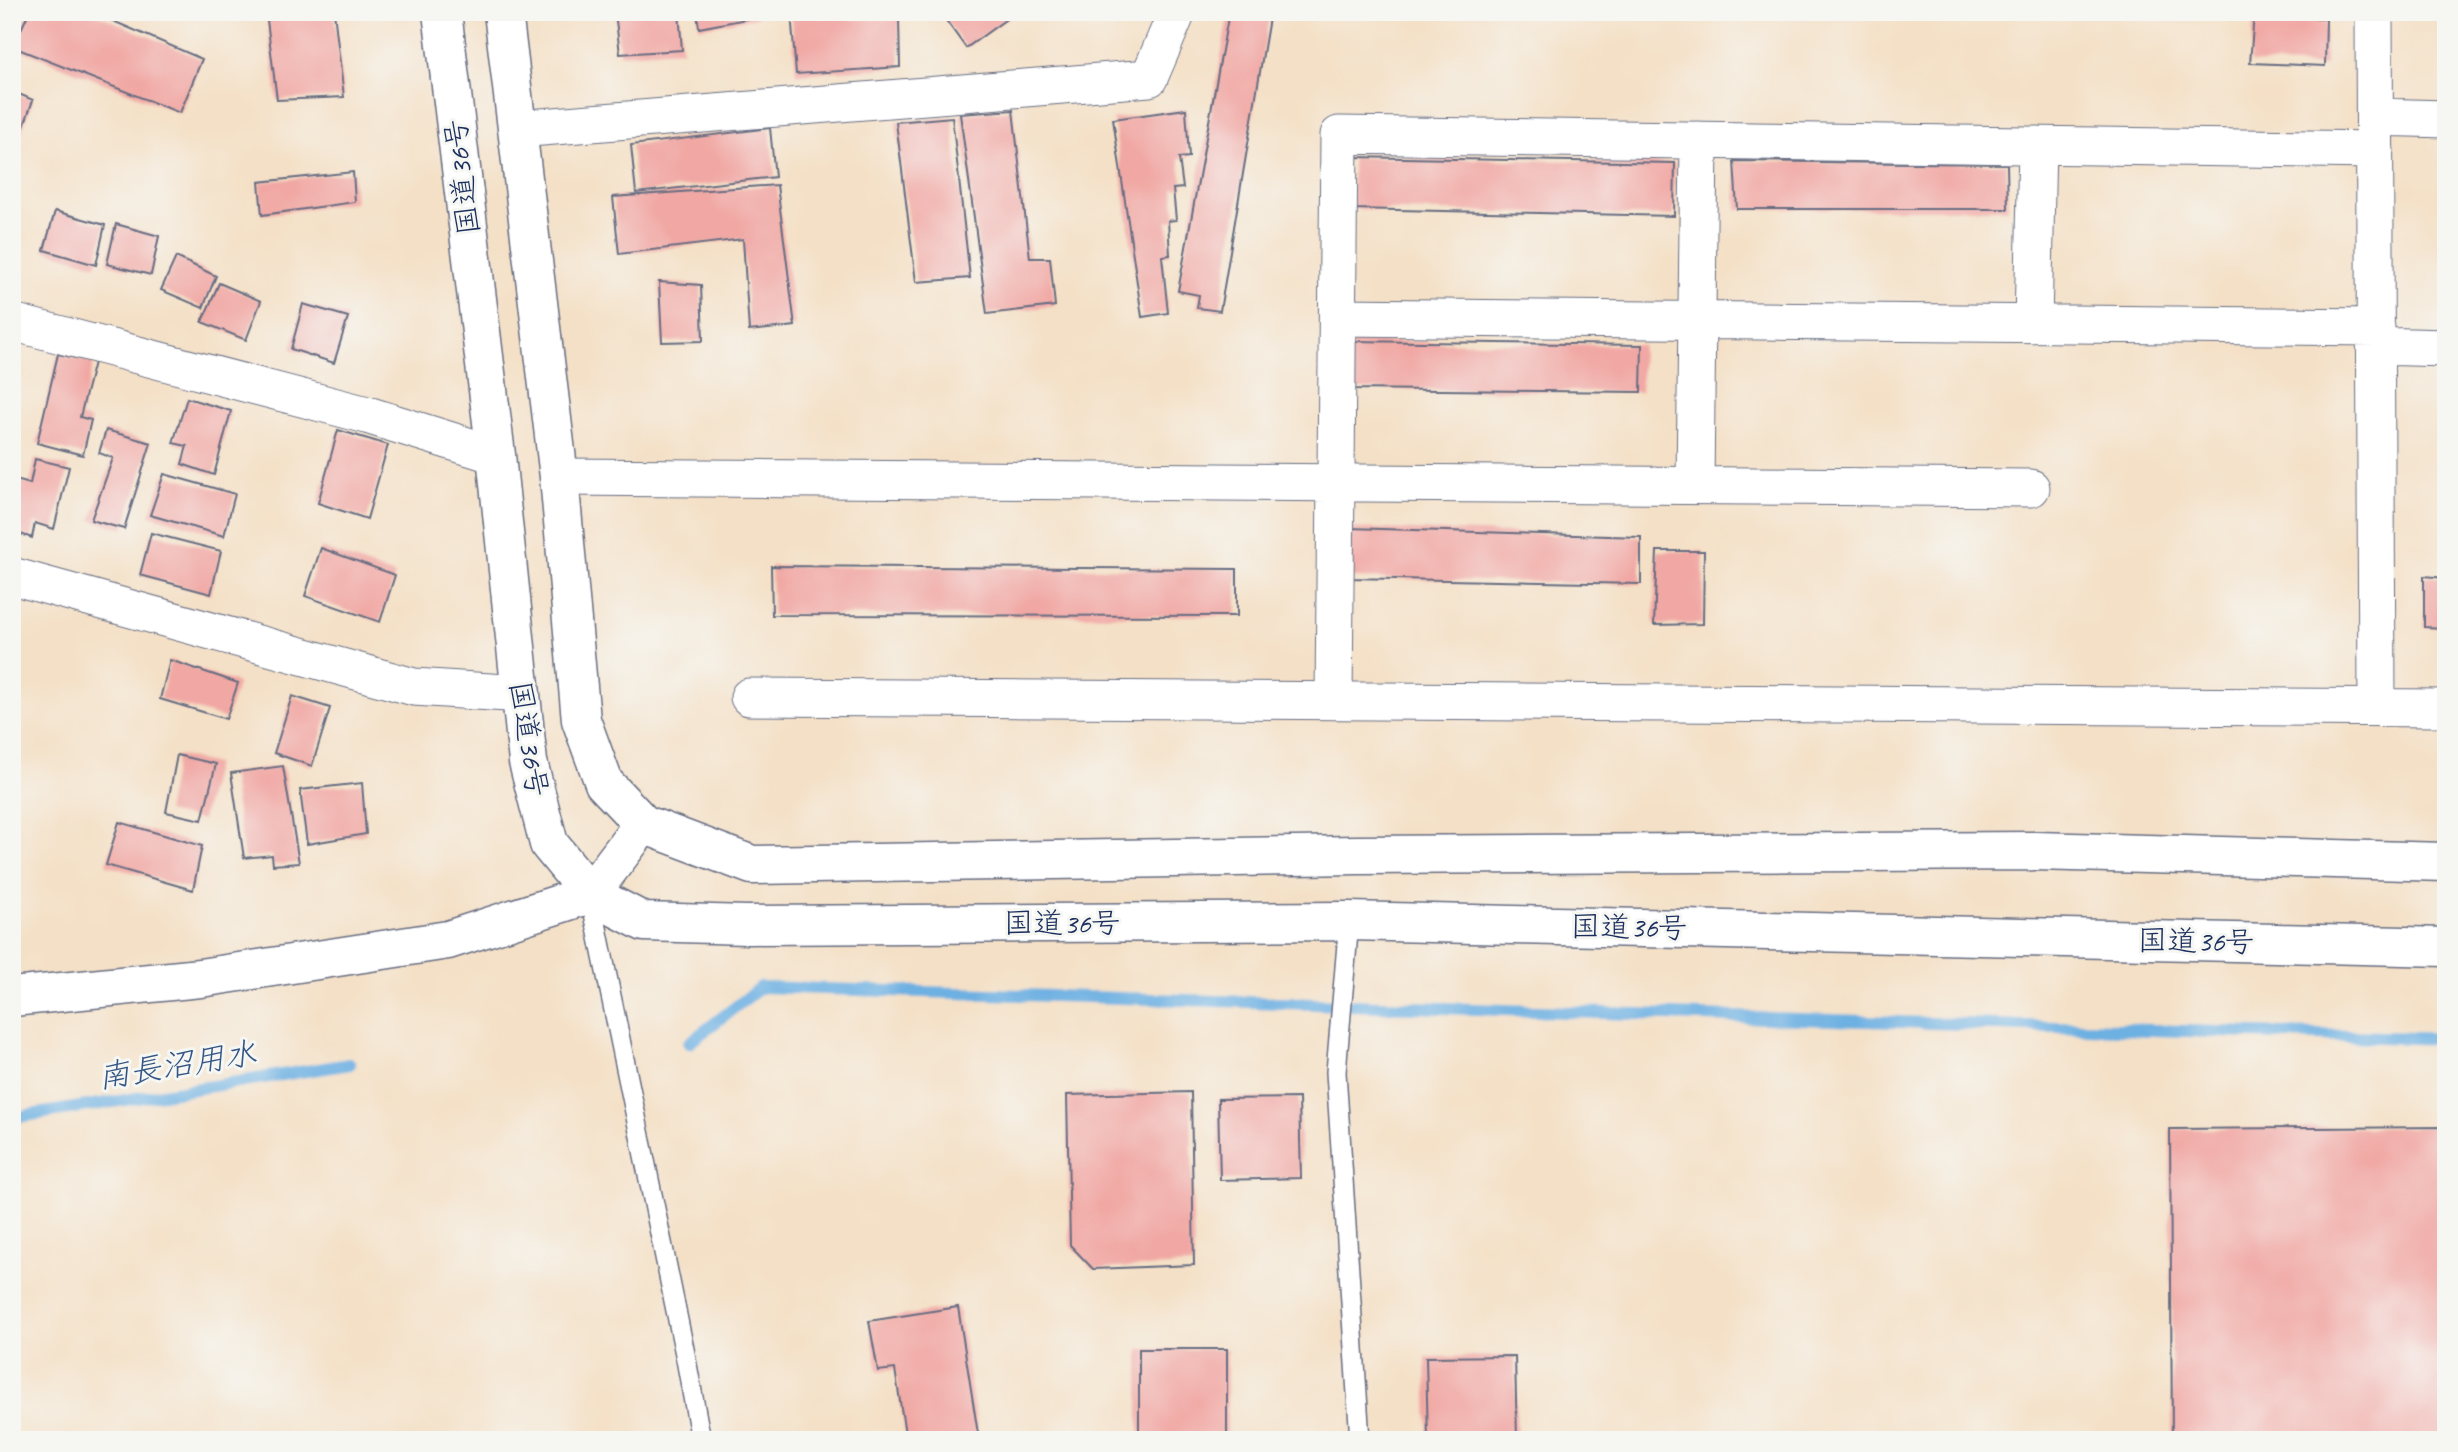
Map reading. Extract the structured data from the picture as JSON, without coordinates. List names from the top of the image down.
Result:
{
  "streets": {
    "main road": ["国道36号"]
  },
  "water": ["南長沼用水"]
}
